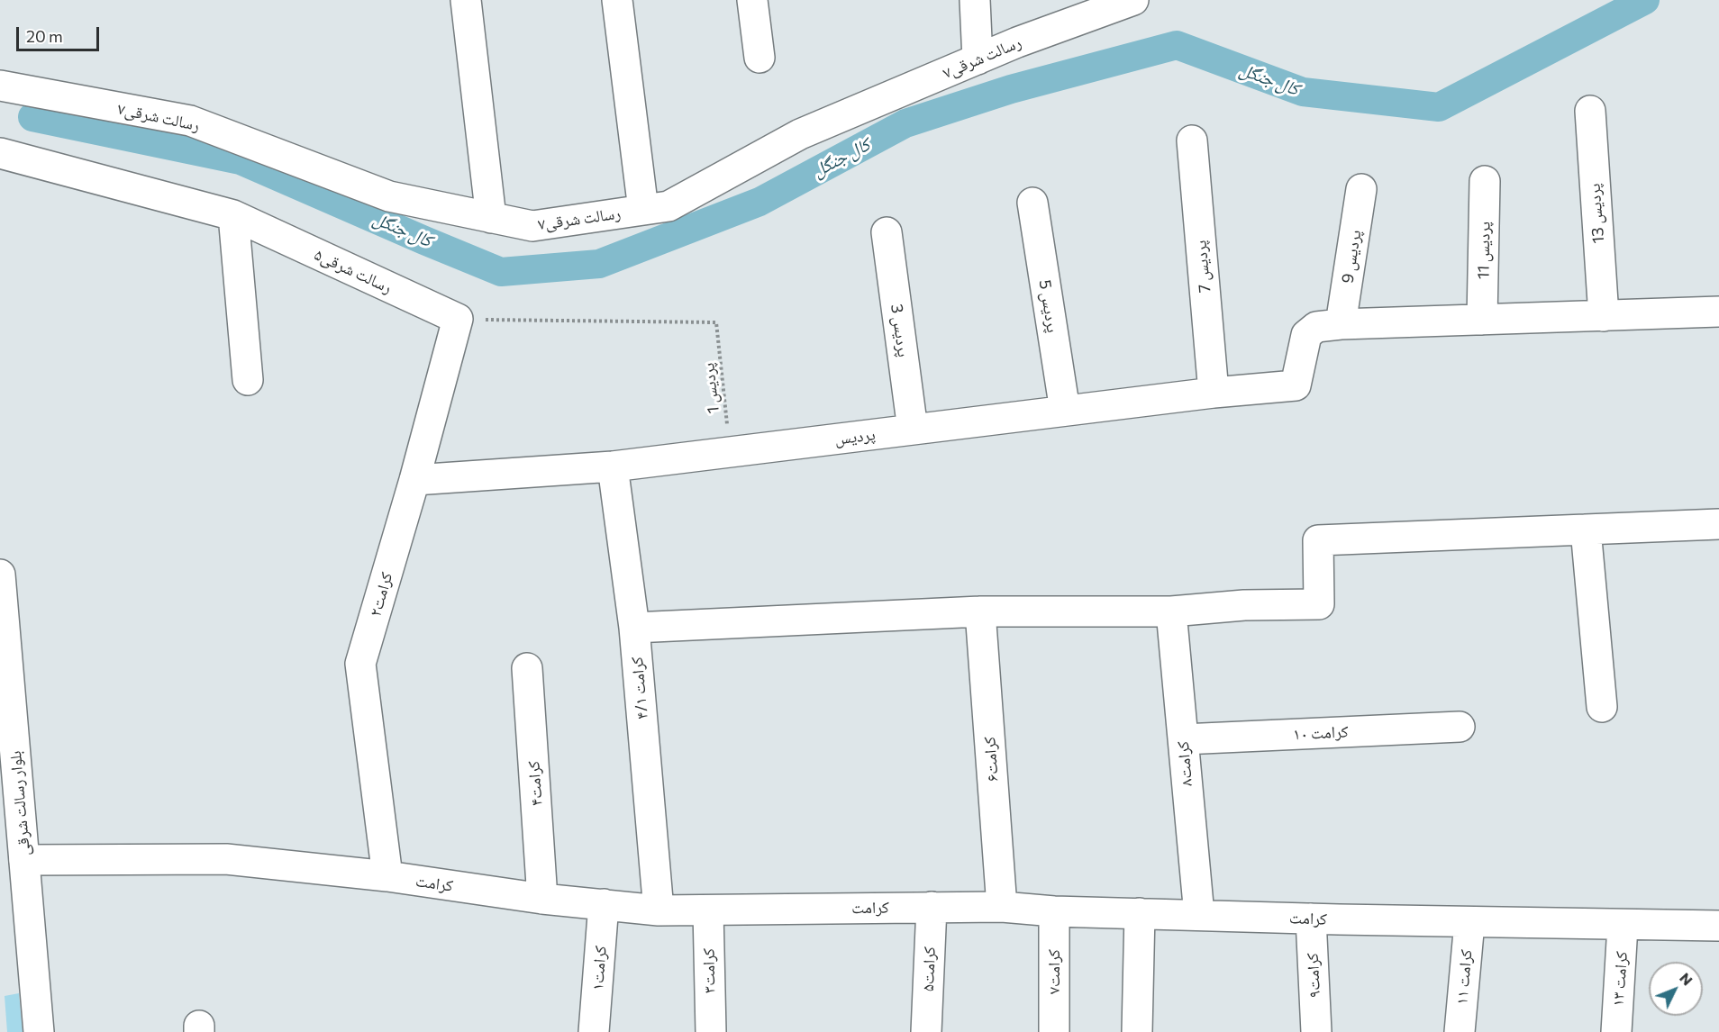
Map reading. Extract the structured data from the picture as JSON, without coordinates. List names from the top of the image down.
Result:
{
  "streets": {
    "street": [
      "رسالت شرقی۷",
      "پردیس 13",
      "پردیس 11",
      "پردیس 9",
      "پردیس 7",
      "رسالت شرقی۵",
      "پردیس 5",
      "پردیس 3",
      "پردیس",
      "کرامت۲",
      "کرامت ۴/۱",
      "کرامت ۱۰",
      "کرامت۶",
      "کرامت۸",
      "کرامت۴",
      "بلوار رسالت شرقی",
      "کرامت",
      "کرامت۱",
      "کرامت۵",
      "کرامت۳",
      "کرامت۷",
      "کرامت۹",
      "کرامت ۱۱",
      "کرامت ۱۳"
    ],
    "path": ["پردیس 1"]
  },
  "crossings": [
    ["پردیس 9", "پردیس"],
    ["پردیس 7", "پردیس"],
    ["رسالت شرقی۵", "پردیس 1"],
    ["رسالت شرقی۵", "کرامت۲"],
    ["پردیس 5", "پردیس"],
    ["پردیس 3", "پردیس"],
    ["پردیس 1", "پردیس"],
    ["پردیس 1", "کرامت۲"],
    ["پردیس", "کرامت۲"],
    ["پردیس", "کرامت ۴/۱"],
    ["کرامت۲", "کرامت"],
    ["کرامت ۴/۱", "کرامت"],
    ["کرامت ۱۰", "کرامت۸"],
    ["کرامت۶", "کرامت"],
    ["کرامت۸", "کرامت"],
    ["کرامت۴", "کرامت"],
    ["بلوار رسالت شرقی", "کرامت"],
    ["کرامت", "کرامت۱"],
    ["کرامت", "کرامت۵"],
    ["کرامت", "کرامت۳"],
    ["کرامت", "کرامت۷"],
    ["کرامت", "کرامت۹"],
    ["کرامت", "کرامت ۱۱"],
    ["کرامت", "کرامت ۱۳"]
  ],
  "water": ["کال جنگل"],
  "scale_bar": "20 m",
  "north": "top right"
}
